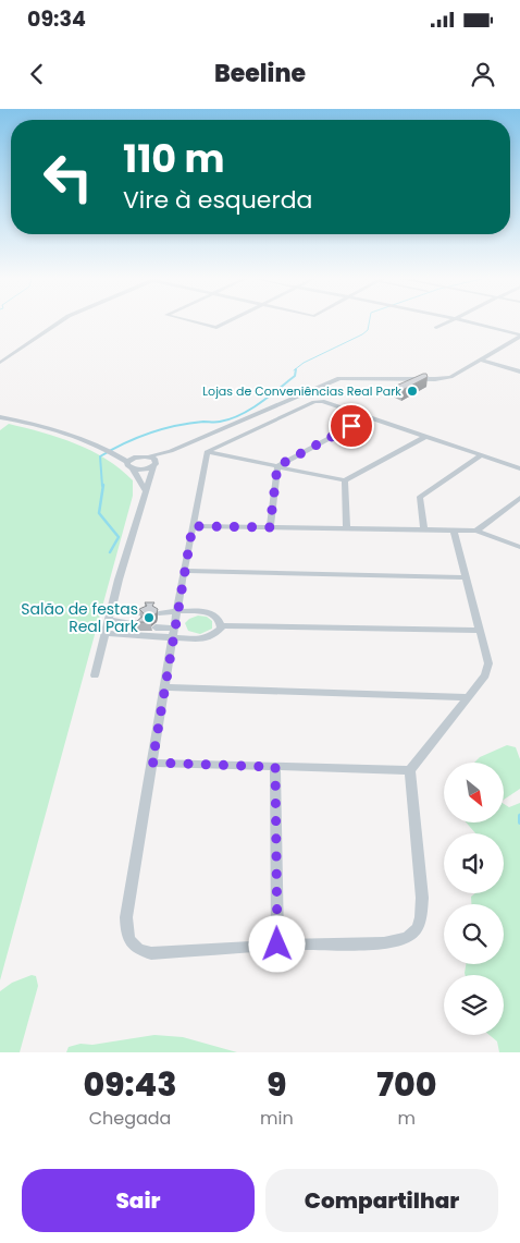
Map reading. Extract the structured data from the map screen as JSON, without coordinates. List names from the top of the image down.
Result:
{
  "places": ["Lojas de Conveniências Real Park", "Salão de festas Real Park"],
  "north": "bottom right",
  "page": {
    "status": "09:34",
    "header": "Beeline",
    "turn": ["110 m", "Vire à esquerda"],
    "eta": [
      "09:43",
      "Chegada",
      "9",
      "min",
      "700",
      "m"
    ],
    "buttons": ["Sair", "Compartilhar"]
  }
}
